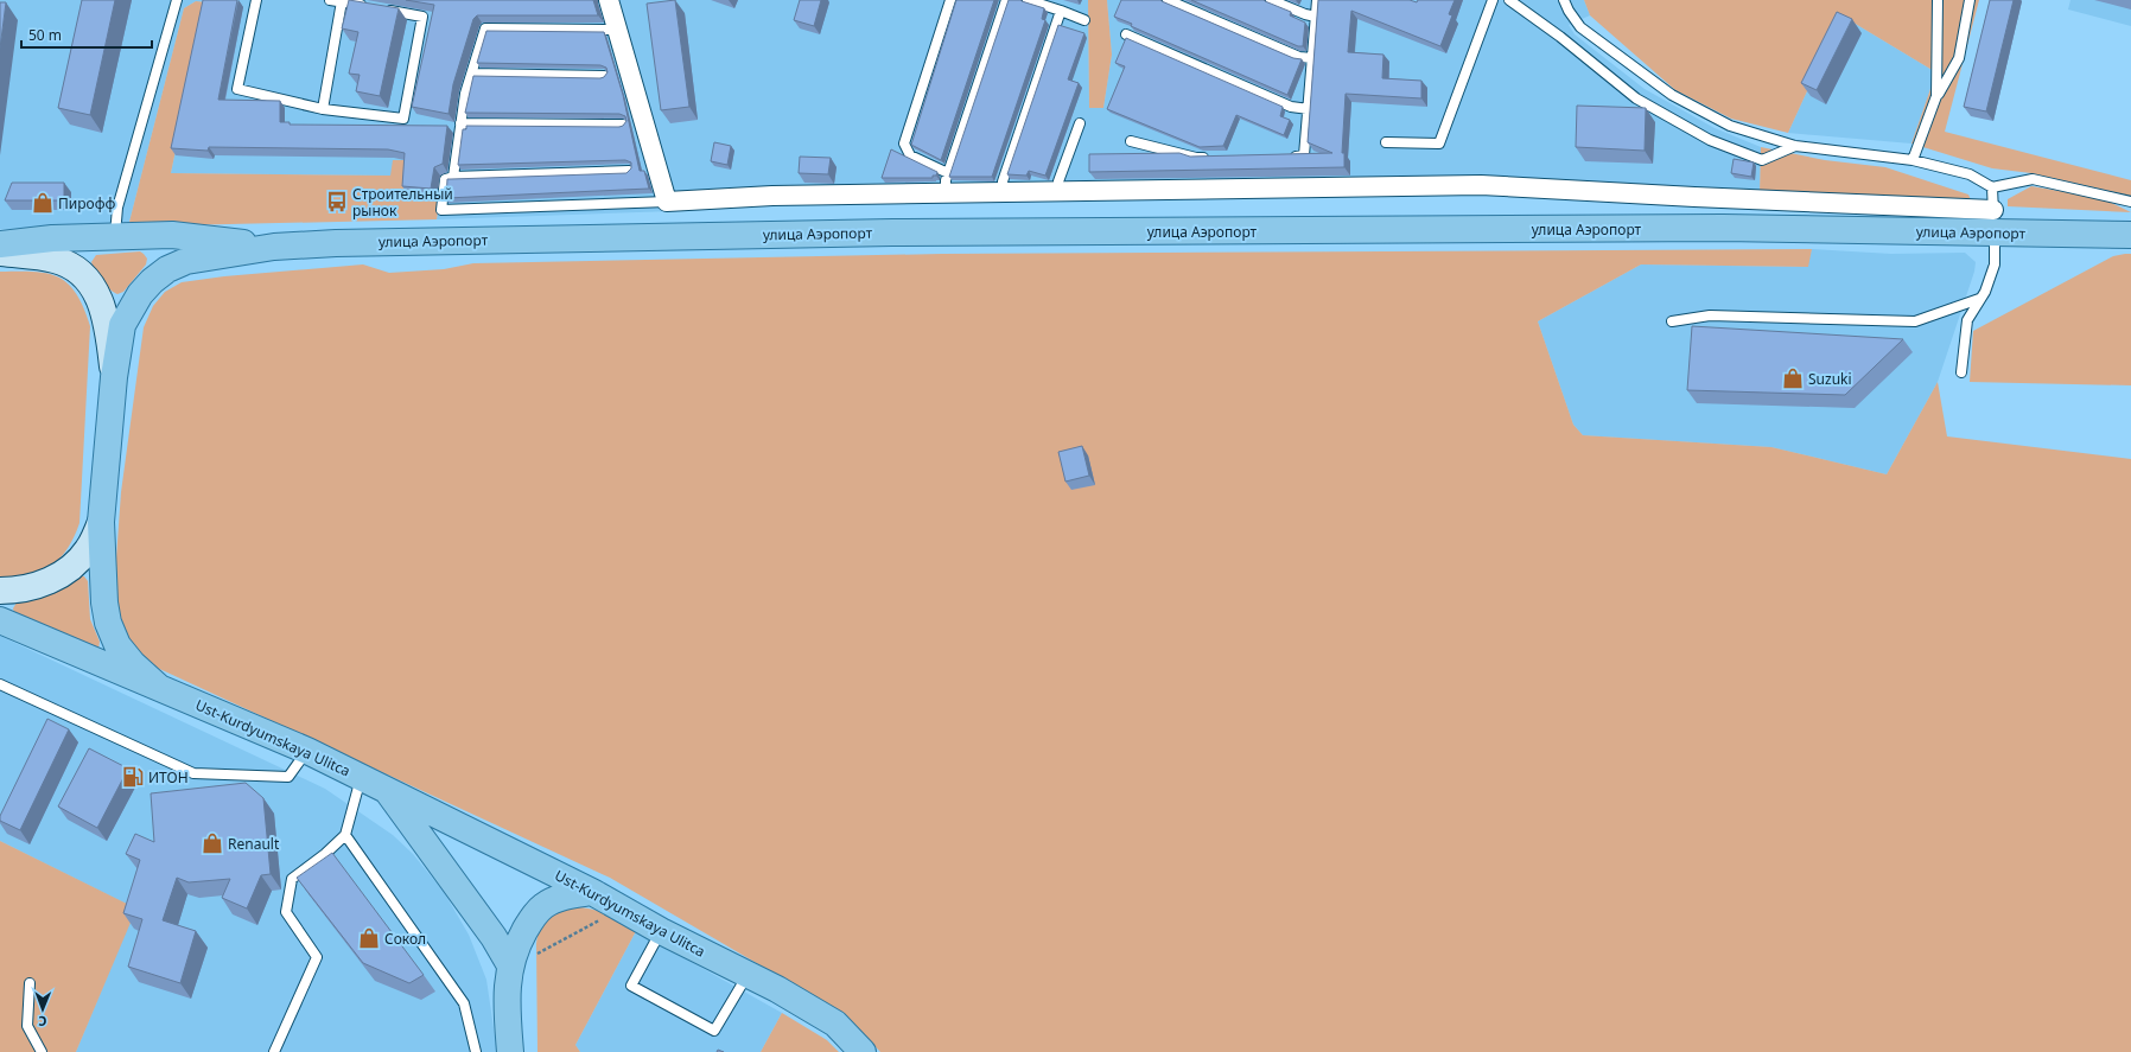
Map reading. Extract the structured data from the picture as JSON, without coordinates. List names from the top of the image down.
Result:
{
  "streets": {
    "main road": ["улица Аэропорт", "Ust-Kurdyumskaya Ulitca"]
  },
  "places": {
    "bus stop": ["Строительный рынок"],
    "shop": [
      "Пирофф",
      "Suzuki",
      "Renault",
      "Сокол"
    ],
    "fuel station": ["ИТОН"]
  },
  "scale_bar": "50 m",
  "north": "bottom"
}
